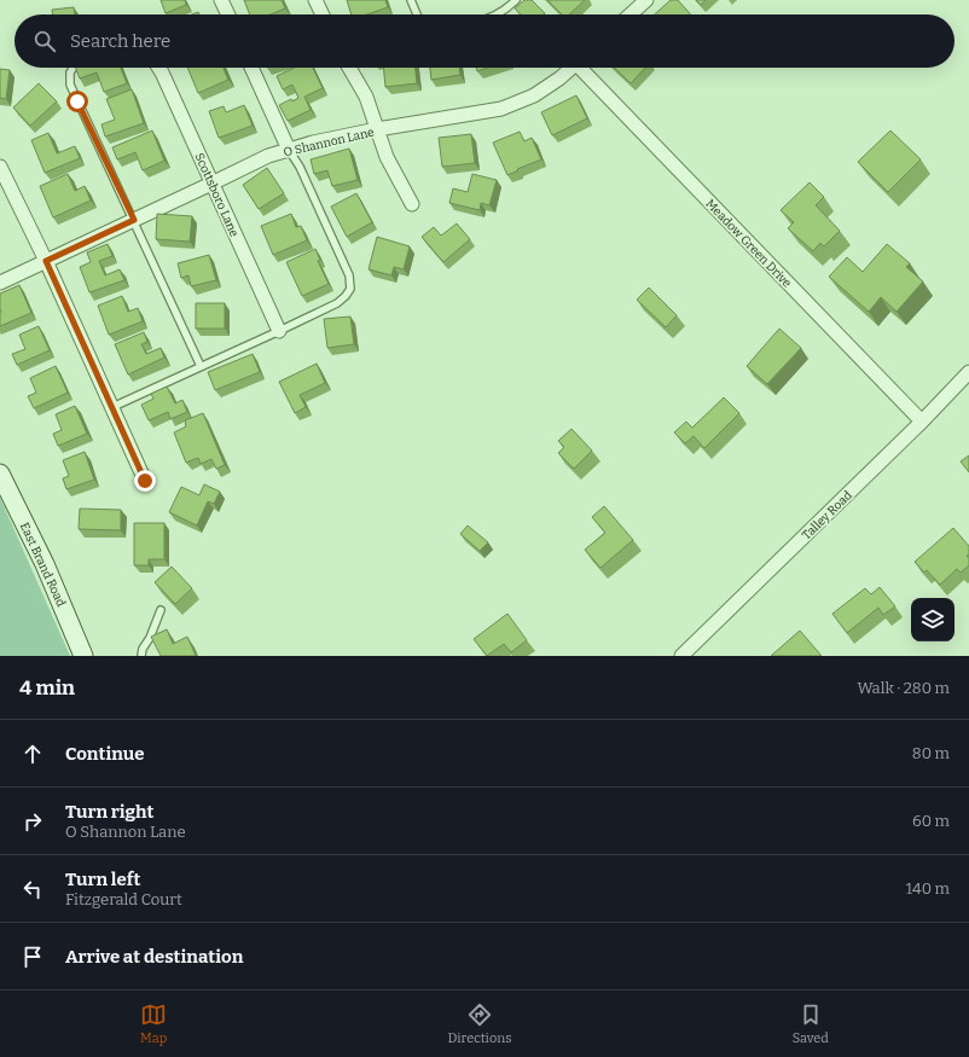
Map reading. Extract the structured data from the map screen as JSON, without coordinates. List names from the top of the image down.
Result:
{
  "streets": {
    "main road": ["East Brand Road"],
    "street": [
      "O Shannon Lane",
      "Scottsboro Lane",
      "Meadow Green Drive",
      "Talley Road"
    ]
  },
  "crossings": [
    ["O Shannon Lane", "Scottsboro Lane"],
    ["Meadow Green Drive", "Talley Road"]
  ],
  "page": {
    "search": "Search here",
    "heading": ["4 min", "Walk · 280 m"],
    "list": [
      ["Continue", "80 m"],
      ["Turn right", "O Shannon Lane", "60 m"],
      ["Turn left", "Fitzgerald Court", "140 m"],
      "Arrive at destination"
    ],
    "nav": ["Map", "Directions", "Saved"]
  }
}
